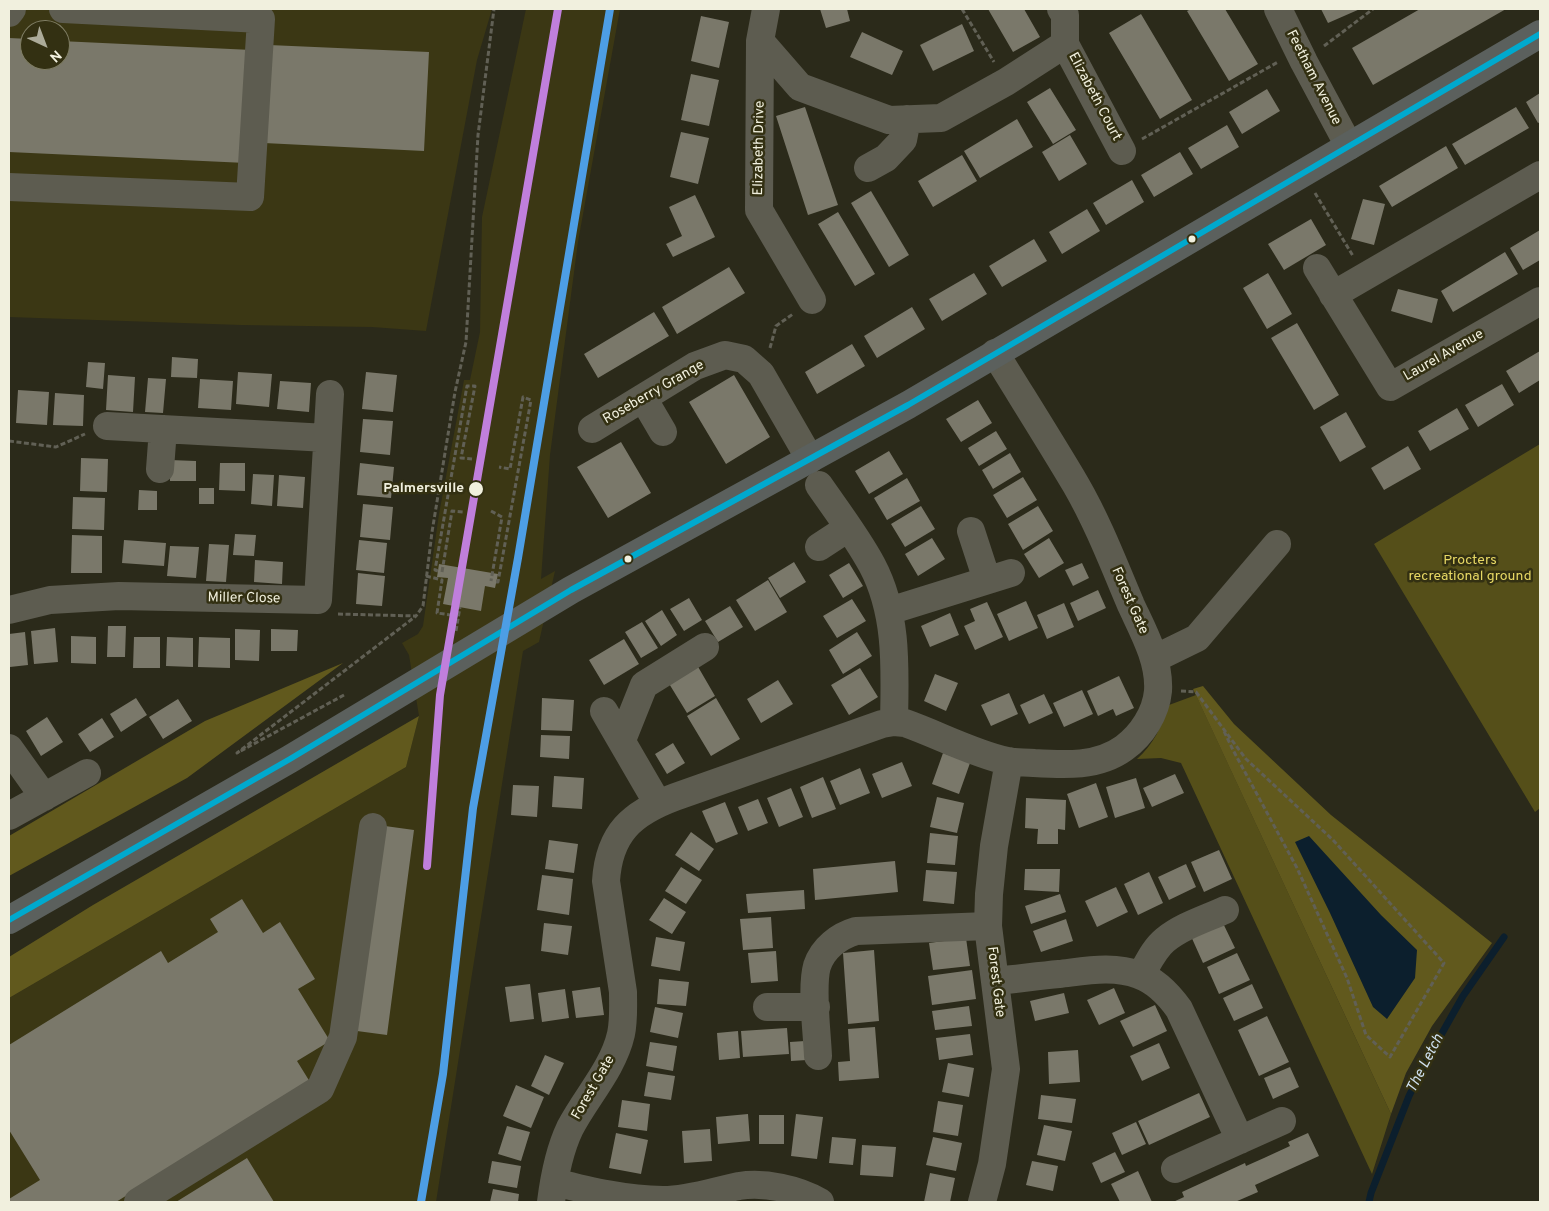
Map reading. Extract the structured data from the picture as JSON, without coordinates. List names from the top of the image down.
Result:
{
  "streets": {
    "street": [
      "Feetham Avenue",
      "Elizabeth Court",
      "Elizabeth Drive",
      "Laurel Avenue",
      "Roseberry Grange",
      "Miller Close",
      "Forest Gate"
    ]
  },
  "water": ["The Letch"],
  "parks": ["Procters recreational ground"],
  "places": ["Palmersville"],
  "north": "bottom right"
}
